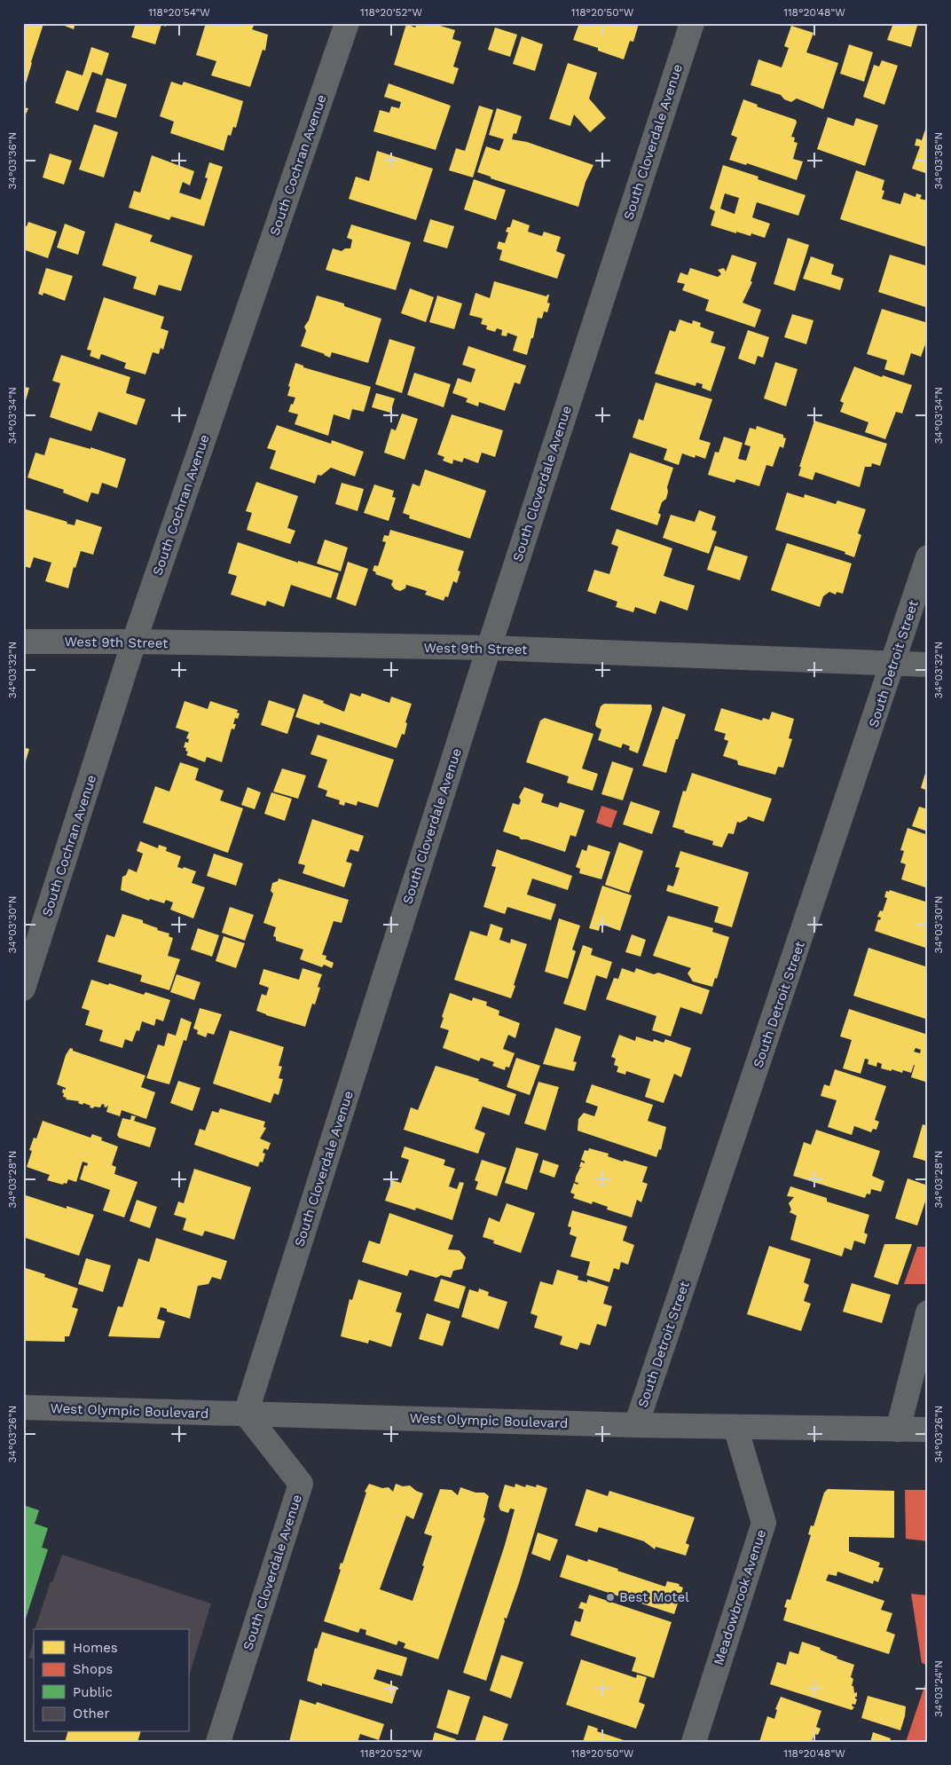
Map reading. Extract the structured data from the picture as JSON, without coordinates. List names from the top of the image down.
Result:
{
  "streets": {
    "main road": ["West Olympic Boulevard"],
    "street": [
      "South Cloverdale Avenue",
      "South Cochran Avenue",
      "West 9th Street",
      "South Detroit Street",
      "Meadowbrook Avenue"
    ]
  },
  "crossings": [
    ["South Cloverdale Avenue", "West 9th Street"],
    ["South Cloverdale Avenue", "West Olympic Boulevard"],
    ["South Cochran Avenue", "West 9th Street"],
    ["West 9th Street", "South Detroit Street"],
    ["South Detroit Street", "West Olympic Boulevard"],
    ["West Olympic Boulevard", "Meadowbrook Avenue"]
  ],
  "places": ["Best Motel"],
  "legend": [
    "Homes",
    "Shops",
    "Public",
    "Other"
  ],
  "coordinates": [
    "118°20'54\"W",
    "118°20'52\"W",
    "118°20'50\"W",
    "118°20'48\"W",
    "34°03'36\"N",
    "34°03'34\"N",
    "34°03'32\"N",
    "34°03'30\"N",
    "34°03'28\"N",
    "34°03'26\"N",
    "34°03'24\"N"
  ]
}
